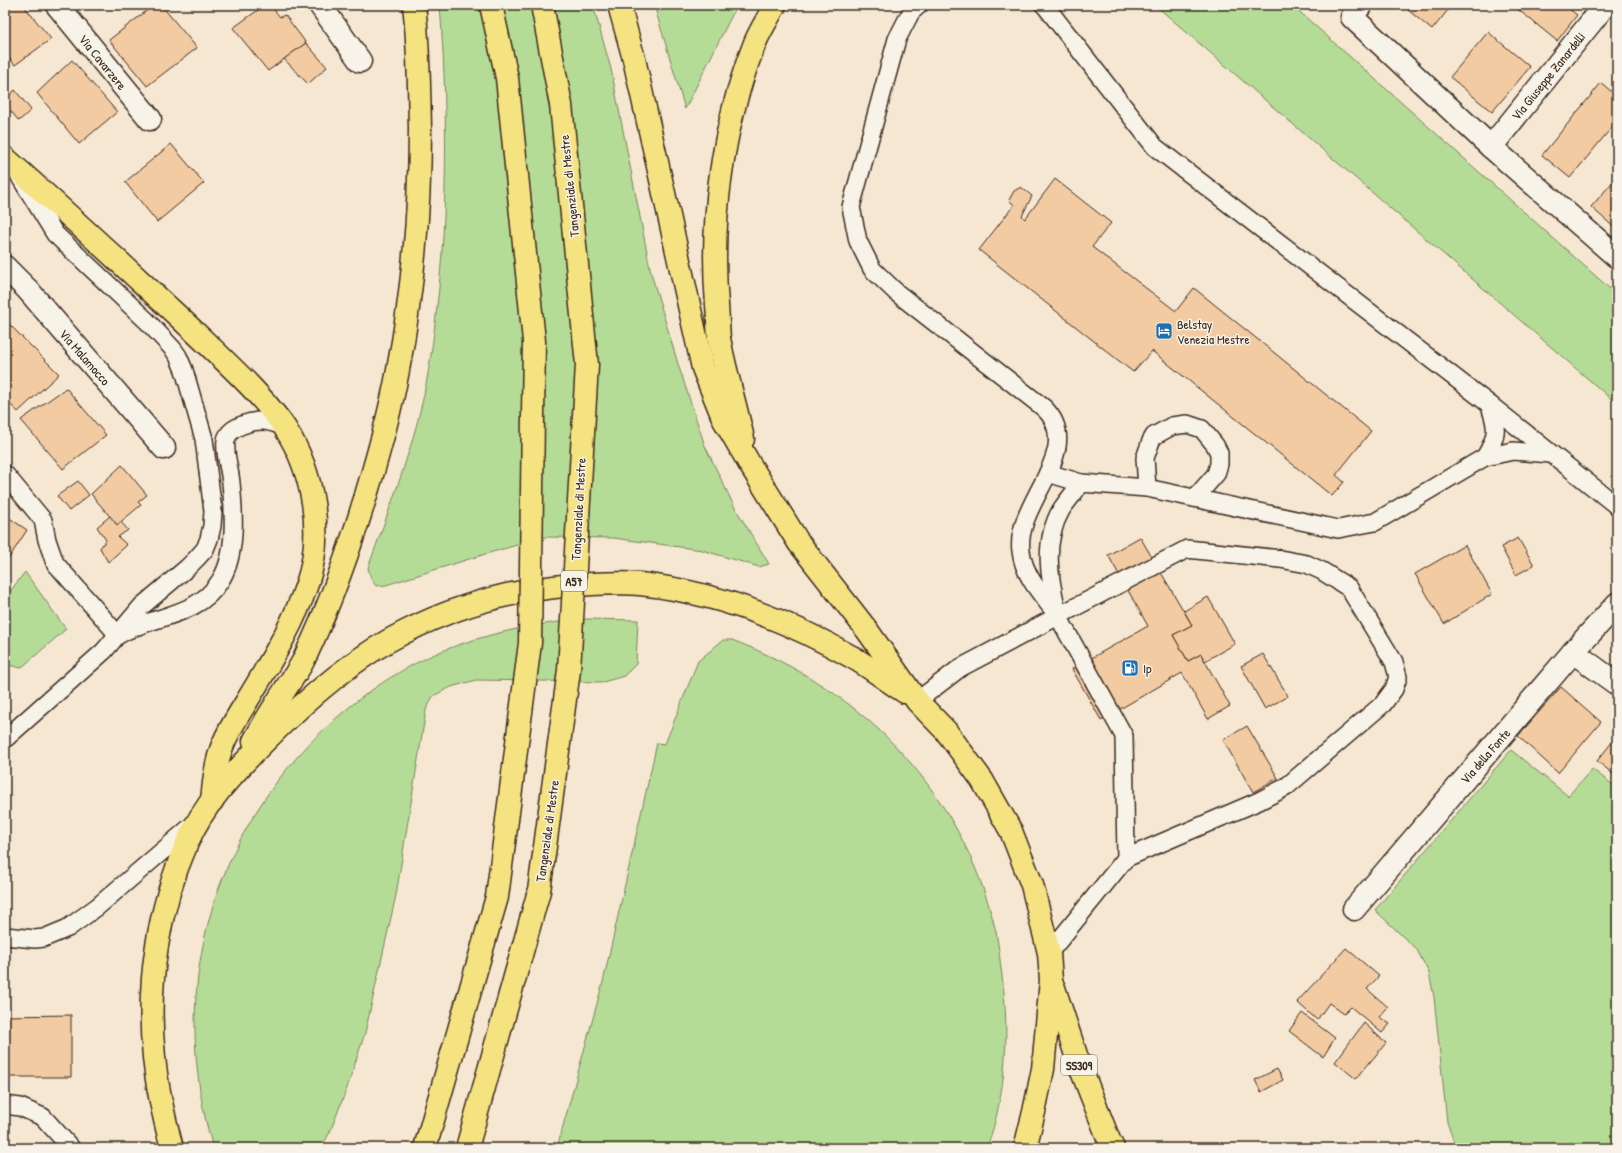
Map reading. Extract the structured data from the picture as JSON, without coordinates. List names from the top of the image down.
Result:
{
  "streets": {
    "highway": ["Tangenziale di Mestre", "A57", "SS309"],
    "street": [
      "Via Cavarzere",
      "Via Giuseppe Zanardelli",
      "Via Malamocco",
      "Via della Fonte"
    ]
  },
  "places": {
    "hotel": ["Belstay Venezia Mestre"],
    "fuel station": ["Ip"]
  }
}
